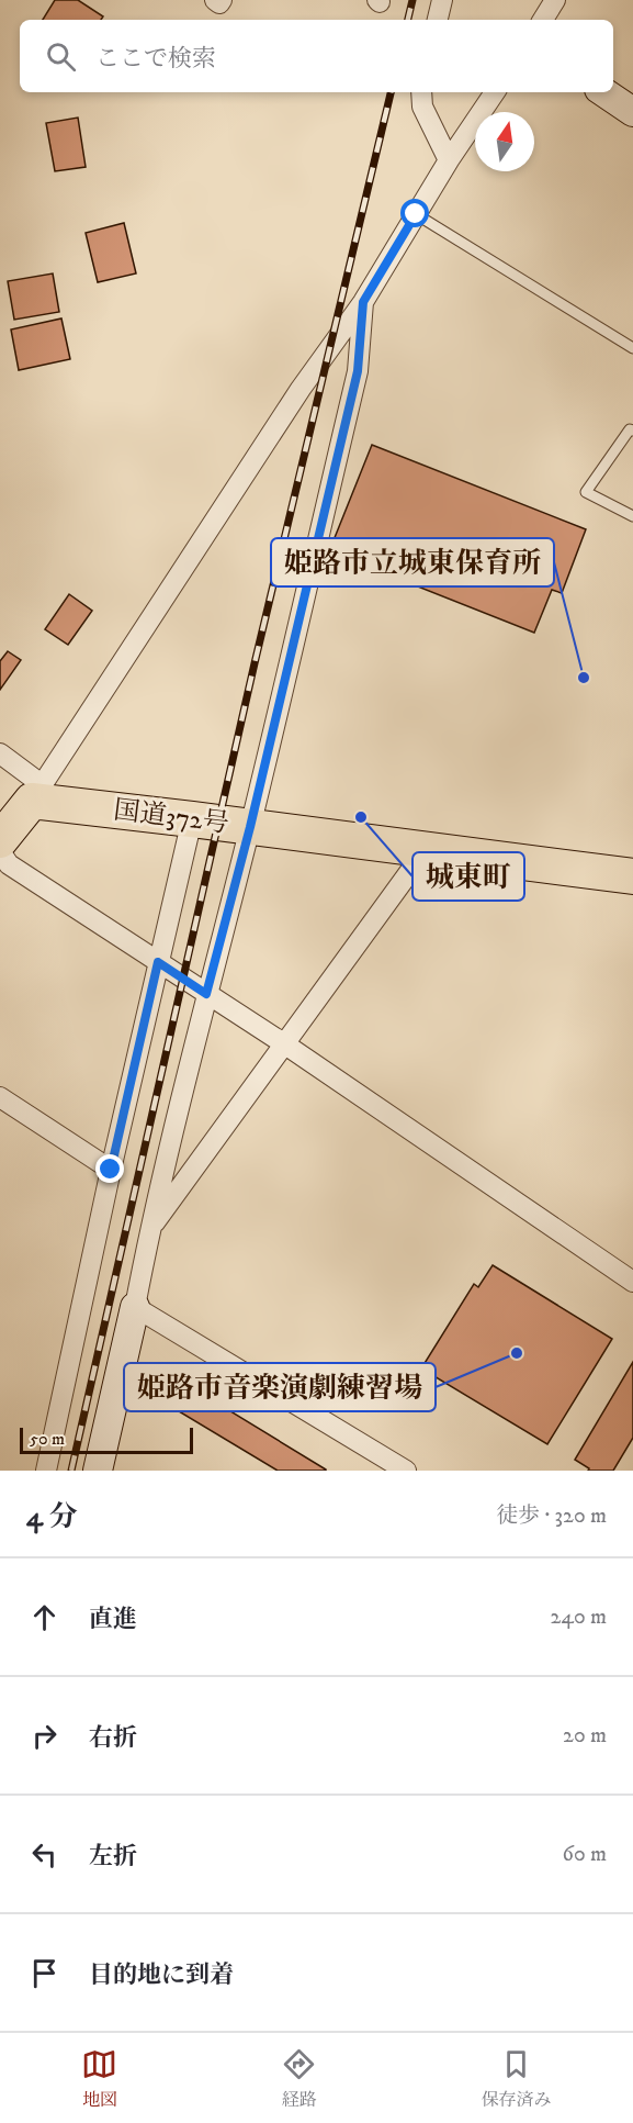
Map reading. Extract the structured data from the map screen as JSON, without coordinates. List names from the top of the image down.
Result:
{
  "streets": {
    "highway": ["国道372号"]
  },
  "places": ["姫路市立城東保育所", "城東町", "姫路市音楽演劇練習場"],
  "scale_bar": "50 m",
  "north": "top",
  "page": {
    "search": "ここで検索",
    "scale": "50 m",
    "heading": ["4 分", "徒歩 · 320 m"],
    "list": [
      ["直進", "240 m"],
      ["右折", "20 m"],
      ["左折", "60 m"],
      "目的地に到着"
    ],
    "nav": ["地図", "経路", "保存済み"]
  }
}
